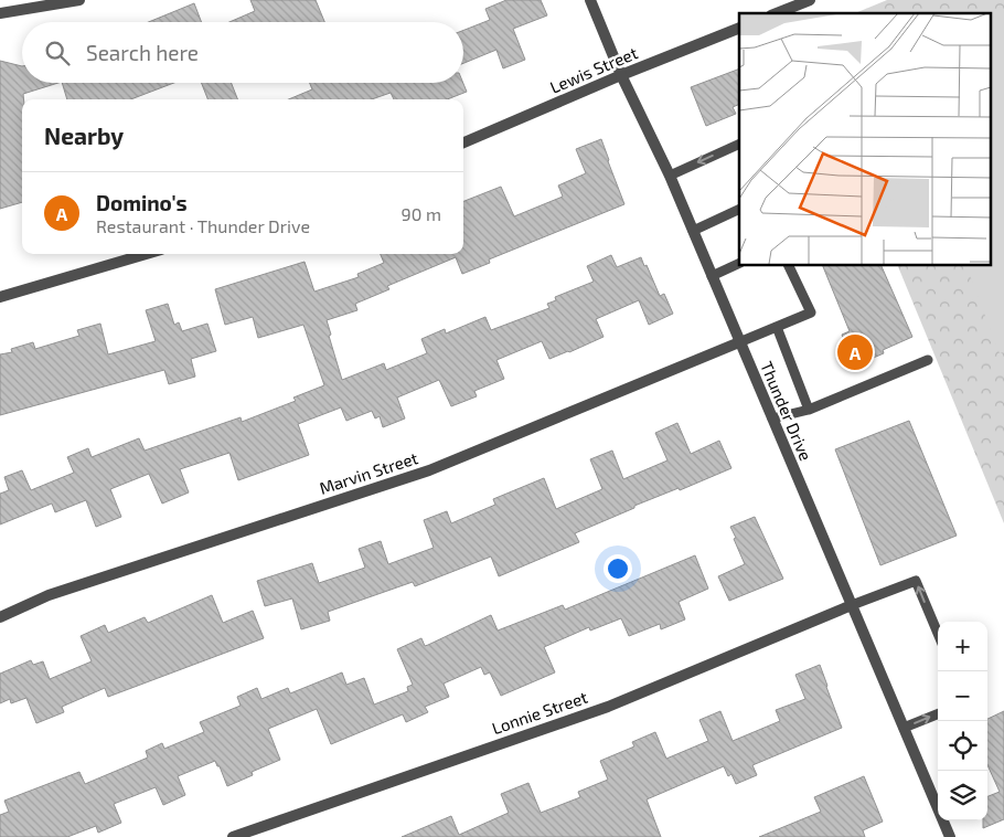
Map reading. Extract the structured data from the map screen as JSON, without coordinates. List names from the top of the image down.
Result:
{
  "streets": {
    "street": [
      "Lewis Street",
      "Thunder Drive",
      "Marvin Street",
      "Lonnie Street"
    ]
  },
  "crossings": [
    ["Lewis Street", "Thunder Drive"],
    ["Thunder Drive", "Marvin Street"],
    ["Thunder Drive", "Lonnie Street"]
  ],
  "page": {
    "search": "Search here",
    "heading": "Nearby",
    "list": [
      {
        "mark": "A",
        "name": "Domino's",
        "note": "Restaurant · Thunder Drive",
        "value": "90 m"
      }
    ],
    "pins": "A",
    "map_buttons": ["+", "−"]
  }
}
